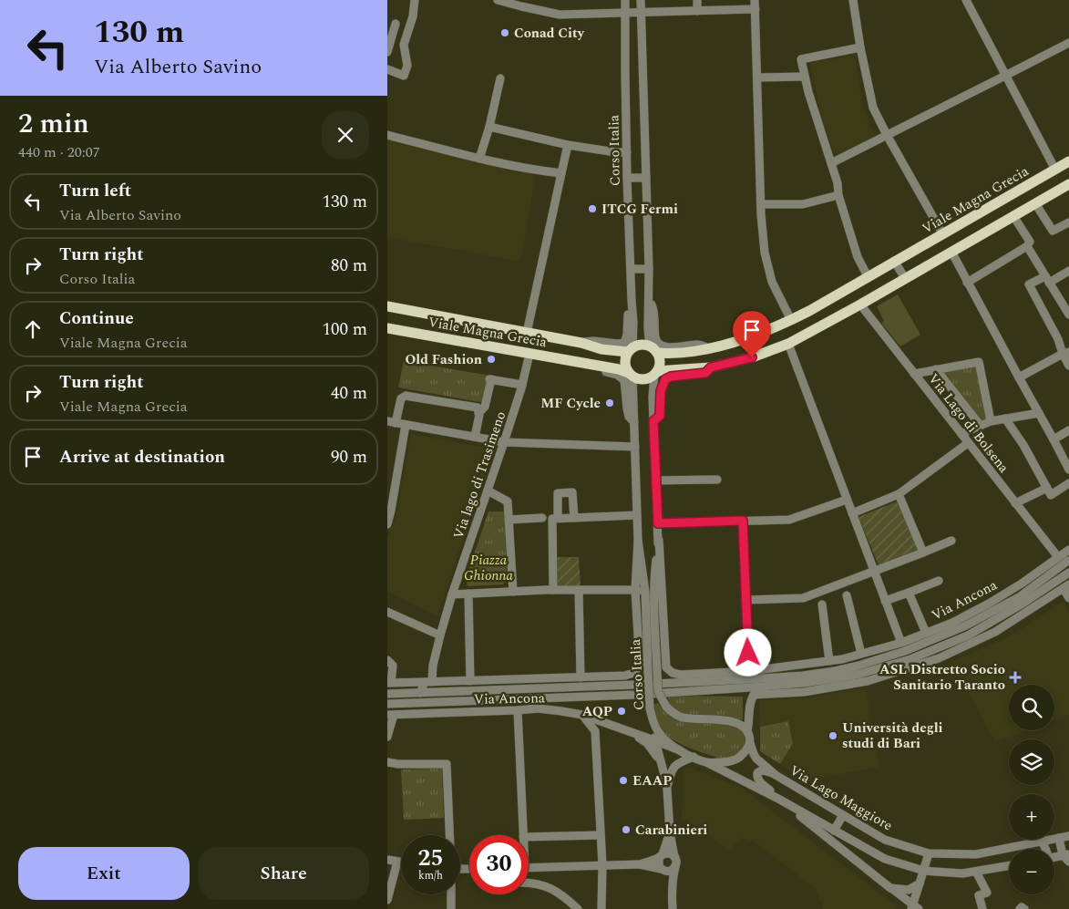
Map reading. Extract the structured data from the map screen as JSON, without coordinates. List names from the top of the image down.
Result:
{
  "streets": {
    "main road": ["Viale Magna Grecia"],
    "street": [
      "Corso Italia",
      "Via Lago di Bolsena",
      "Via lago di Trasimeno",
      "Via Ancona",
      "Via Lago Maggiore"
    ]
  },
  "crossings": [
    ["Corso Italia", "Viale Magna Grecia"],
    ["Corso Italia", "Via Ancona"],
    ["Corso Italia", "Via Lago Maggiore"],
    ["Viale Magna Grecia", "Via lago di Trasimeno"],
    ["Via Lago di Bolsena", "Via Ancona"],
    ["Via lago di Trasimeno", "Via Ancona"]
  ],
  "parks": ["Piazza Ghionna"],
  "places": {
    "other": [
      "Conad City",
      "ITCG Fermi",
      "Old Fashion",
      "MF Cycle",
      "AQP",
      "Università degli studi di Bari",
      "EAAP",
      "Carabinieri"
    ],
    "health": ["ASL Distretto Socio Sanitario Taranto"]
  },
  "page": {
    "turn": ["130 m", "Via Alberto Savino"],
    "heading": ["2 min", "440 m · 20:07"],
    "list": [
      {
        "name": "Turn left",
        "note": "Via Alberto Savino",
        "value": "130 m"
      },
      {
        "name": "Turn right",
        "note": "Corso Italia",
        "value": "80 m"
      },
      {
        "name": "Continue",
        "note": "Viale Magna Grecia",
        "value": "100 m"
      },
      {
        "name": "Turn right",
        "note": "Viale Magna Grecia",
        "value": "40 m"
      },
      {
        "name": "Arrive at destination",
        "value": "90 m"
      }
    ],
    "map_buttons": ["+", "−"],
    "speed": "25 km/h",
    "limit": "30",
    "buttons": ["Exit", "Share"]
  }
}
